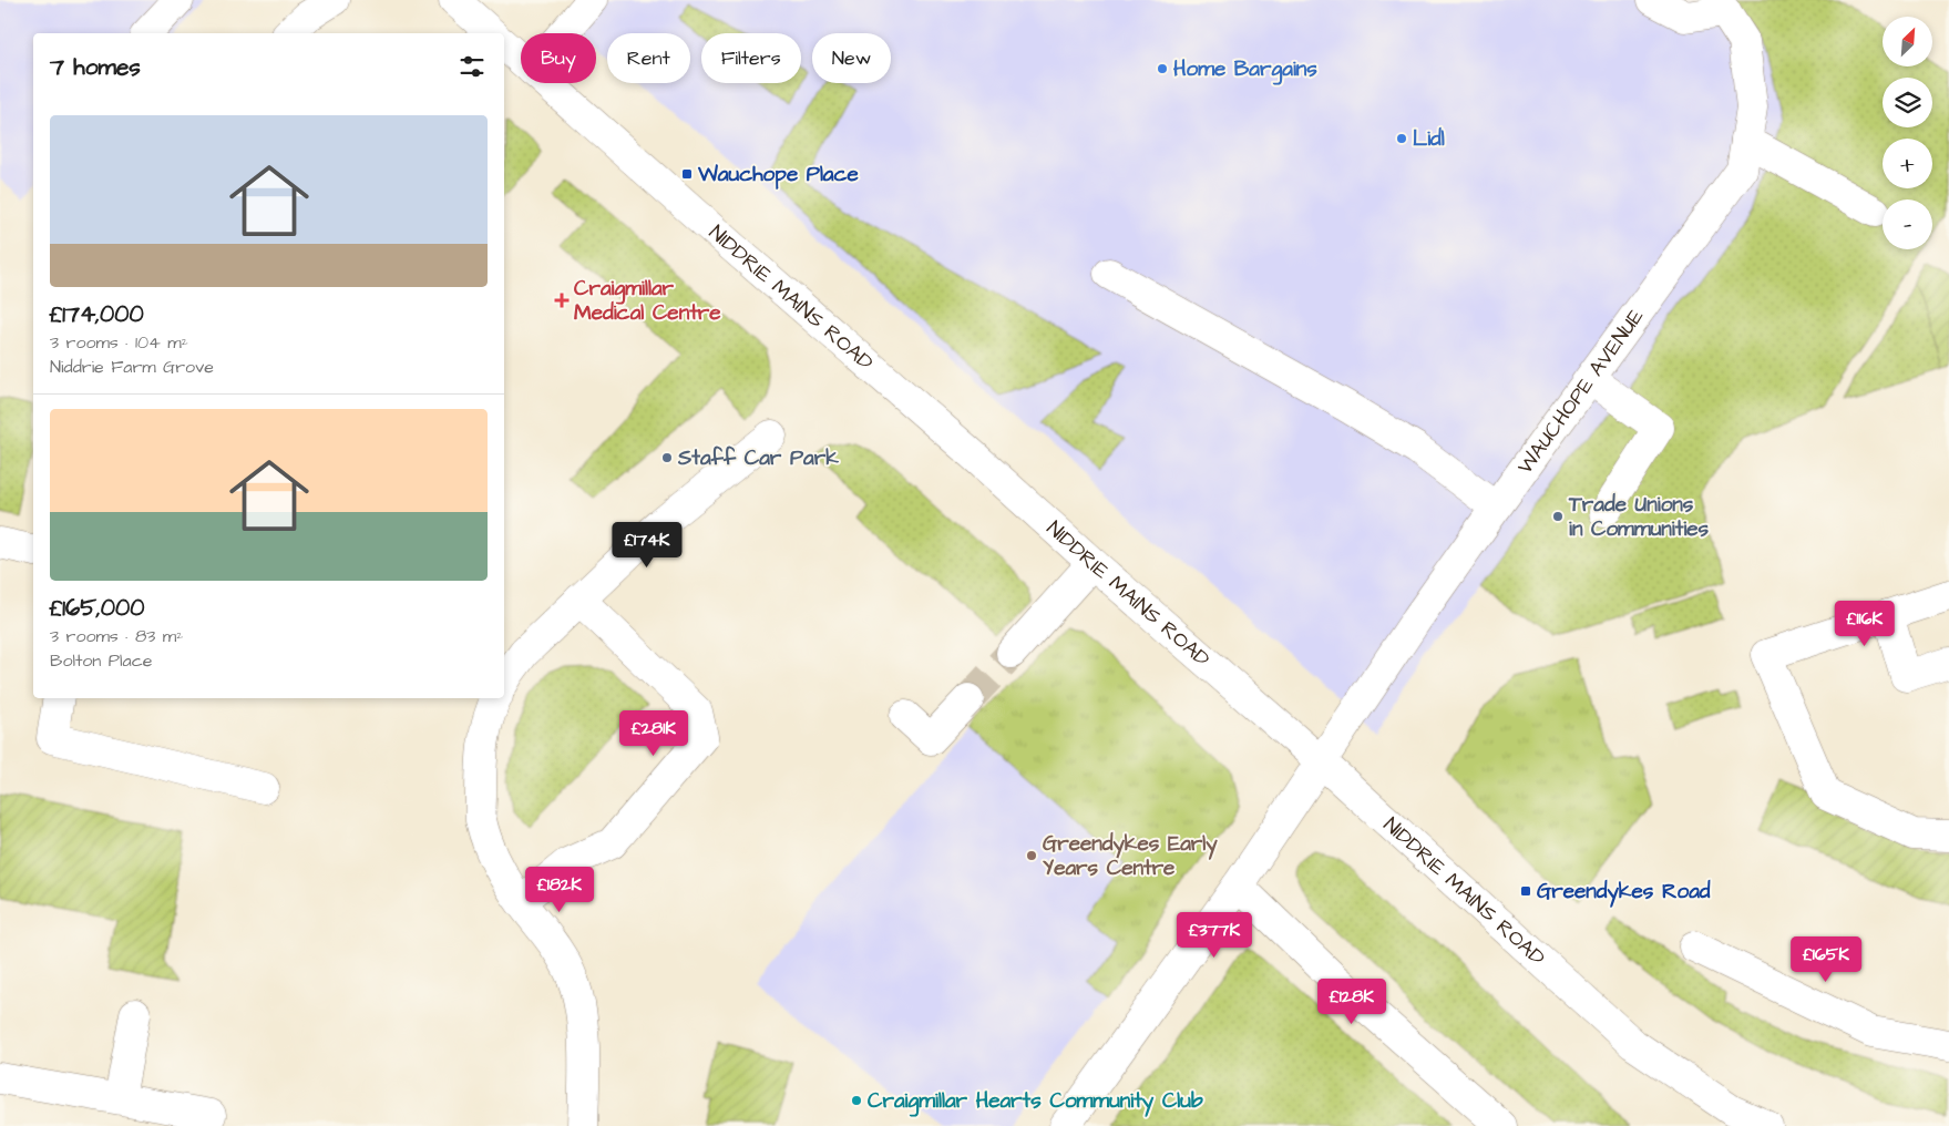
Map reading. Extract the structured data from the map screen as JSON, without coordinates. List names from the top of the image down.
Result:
{
  "streets": {
    "street": ["NIDDRIE MAINS ROAD", "WAUCHOPE AVENUE"]
  },
  "crossings": [
    ["NIDDRIE MAINS ROAD", "WAUCHOPE AVENUE"]
  ],
  "places": {
    "other": [
      "Home Bargains",
      "Lidl",
      "Staff Car Park",
      "Trade Unions in Communities",
      "Greendykes Early Years Centre",
      "Craigmillar Hearts Community Club"
    ],
    "transit": ["Wauchope Place", "Greendykes Road"],
    "health": ["Craigmillar Medical Centre"]
  },
  "north": "top right",
  "page": {
    "map_buttons": ["+", "−"],
    "chip": [
      "Buy",
      "Rent",
      "Filters",
      "New"
    ],
    "heading": "7 homes",
    "list": [
      {
        "name": "£174,000",
        "note": "3 rooms · 104 m² · Niddrie Farm Grove"
      },
      {
        "name": "£165,000",
        "note": "3 rooms · 83 m² · Bolton Place"
      }
    ],
    "price": [
      "£174K",
      "£116K",
      "£281K",
      "£182K",
      "£377K",
      "£165K",
      "£128K"
    ]
  }
}
